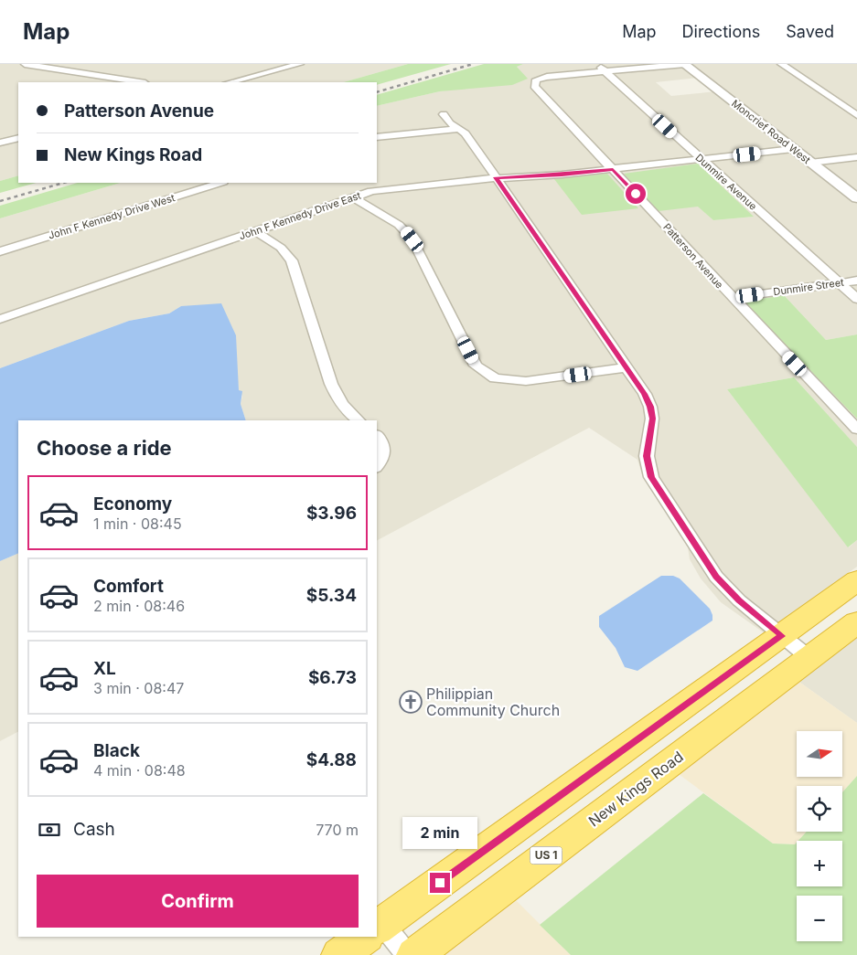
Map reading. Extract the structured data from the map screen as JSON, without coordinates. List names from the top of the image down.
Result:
{
  "streets": {
    "highway": ["New Kings Road", "US 1"],
    "street": [
      "Moncrief Road West",
      "Dunmire Avenue",
      "John F Kennedy Drive East",
      "John F Kennedy Drive West",
      "Patterson Avenue",
      "Dunmire Street"
    ]
  },
  "crossings": [
    ["Moncrief Road West", "John F Kennedy Drive East"],
    ["Dunmire Avenue", "John F Kennedy Drive East"],
    ["Dunmire Avenue", "Patterson Avenue"],
    ["Dunmire Avenue", "Dunmire Street"],
    ["John F Kennedy Drive East", "Patterson Avenue"],
    ["Patterson Avenue", "Dunmire Street"]
  ],
  "places": {
    "church": ["Philippian Community Church"]
  },
  "north": "right",
  "page": {
    "header": "Map",
    "nav": ["Map", "Directions", "Saved"],
    "banner": ["Patterson Avenue", "New Kings Road"],
    "heading": "Choose a ride",
    "list": [
      {
        "name": "Economy",
        "note": "1 min · 08:45",
        "value": "$3.96"
      },
      {
        "name": "Comfort",
        "note": "2 min · 08:46",
        "value": "$5.34"
      },
      {
        "name": "XL",
        "note": "3 min · 08:47",
        "value": "$6.73"
      },
      {
        "name": "Black",
        "note": "4 min · 08:48",
        "value": "$4.88"
      }
    ],
    "map_buttons": ["+", "−"],
    "pay": ["Cash", "770 m"],
    "bubble": "2 min",
    "buttons": "Confirm"
  }
}
